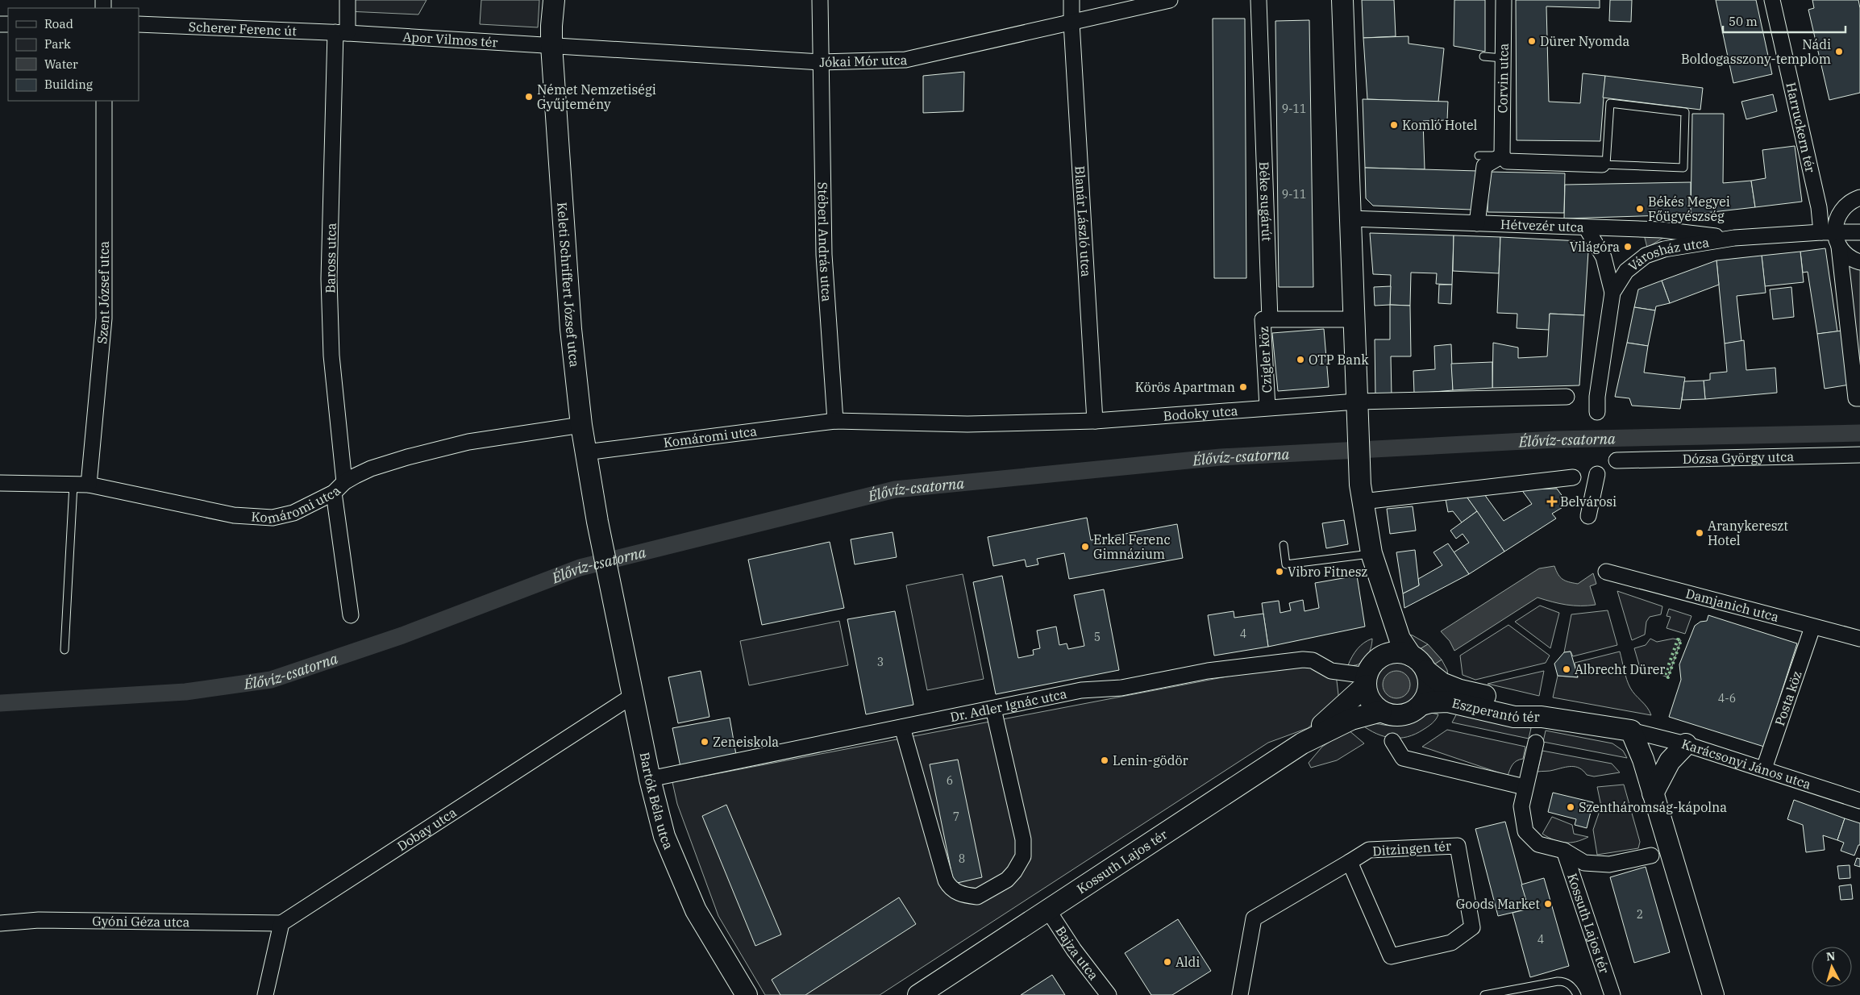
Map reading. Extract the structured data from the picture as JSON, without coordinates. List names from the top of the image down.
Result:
{
  "streets": {
    "street": [
      "Scherer Ferenc út",
      "Apor Vilmos tér",
      "Jókai Mór utca",
      "Corvin utca",
      "Harruckern tér",
      "Béke sugárút",
      "Blanár László utca",
      "Hétvezér utca",
      "Stéberl András utca",
      "Városház utca",
      "Baross utca",
      "Keleti Schriffert József utca",
      "Szent József utca",
      "Czigler köz",
      "Bodoky utca",
      "Komáromi utca",
      "Dózsa György utca",
      "Damjanich utca",
      "Posta köz",
      "Dr. Adler Ignác utca",
      "Eszperantó tér",
      "Karácsonyi János utca",
      "Bartók Béla utca",
      "Dobay utca",
      "Ditzingen tér",
      "Kossuth Lajos tér",
      "Gyóni Géza utca",
      "Bajza utca"
    ]
  },
  "crossings": [
    ["Scherer Ferenc út", "Apor Vilmos tér"],
    ["Scherer Ferenc út", "Baross utca"],
    ["Apor Vilmos tér", "Jókai Mór utca"],
    ["Apor Vilmos tér", "Baross utca"],
    ["Apor Vilmos tér", "Keleti Schriffert József utca"],
    ["Jókai Mór utca", "Blanár László utca"],
    ["Jókai Mór utca", "Stéberl András utca"],
    ["Jókai Mór utca", "Keleti Schriffert József utca"],
    ["Harruckern tér", "Városház utca"],
    ["Béke sugárút", "Czigler köz"],
    ["Blanár László utca", "Bodoky utca"],
    ["Hétvezér utca", "Városház utca"],
    ["Stéberl András utca", "Bodoky utca"],
    ["Stéberl András utca", "Komáromi utca"],
    ["Baross utca", "Komáromi utca"],
    ["Keleti Schriffert József utca", "Komáromi utca"],
    ["Keleti Schriffert József utca", "Bartók Béla utca"],
    ["Szent József utca", "Komáromi utca"],
    ["Czigler köz", "Bodoky utca"],
    ["Bodoky utca", "Komáromi utca"],
    ["Damjanich utca", "Posta köz"],
    ["Posta köz", "Karácsonyi János utca"],
    ["Dr. Adler Ignác utca", "Eszperantó tér"],
    ["Dr. Adler Ignác utca", "Bartók Béla utca"],
    ["Dr. Adler Ignác utca", "Kossuth Lajos tér"],
    ["Eszperantó tér", "Kossuth Lajos tér"],
    ["Bartók Béla utca", "Dobay utca"],
    ["Dobay utca", "Gyóni Géza utca"],
    ["Kossuth Lajos tér", "Bajza utca"]
  ],
  "water": ["Élővíz-csatorna"],
  "places": {
    "other": [
      "Dürer Nyomda",
      "Nádi Boldogasszony-templom",
      "Német Nemzetiségi Gyűjtemény",
      "Komló Hotel",
      "Békés Megyei Főügyészség",
      "Világóra",
      "OTP Bank",
      "Körös Apartman",
      "Aranykereszt Hotel",
      "Erkel Ferenc Gimnázium",
      "Vibro Fitnesz",
      "Albrecht Dürer",
      "Zeneiskola",
      "Lenin-gödör",
      "Szentháromság-kápolna",
      "Goods Market",
      "Aldi"
    ],
    "health": ["Belvárosi"]
  },
  "house_numbers": [
    "9-11",
    "9-11",
    "4",
    "5",
    "3",
    "4-6",
    "6",
    "7",
    "8",
    "2",
    "4"
  ],
  "legend": [
    "Road",
    "Park",
    "Water",
    "Building"
  ],
  "scale_bar": "50 m",
  "north": "top"
}
